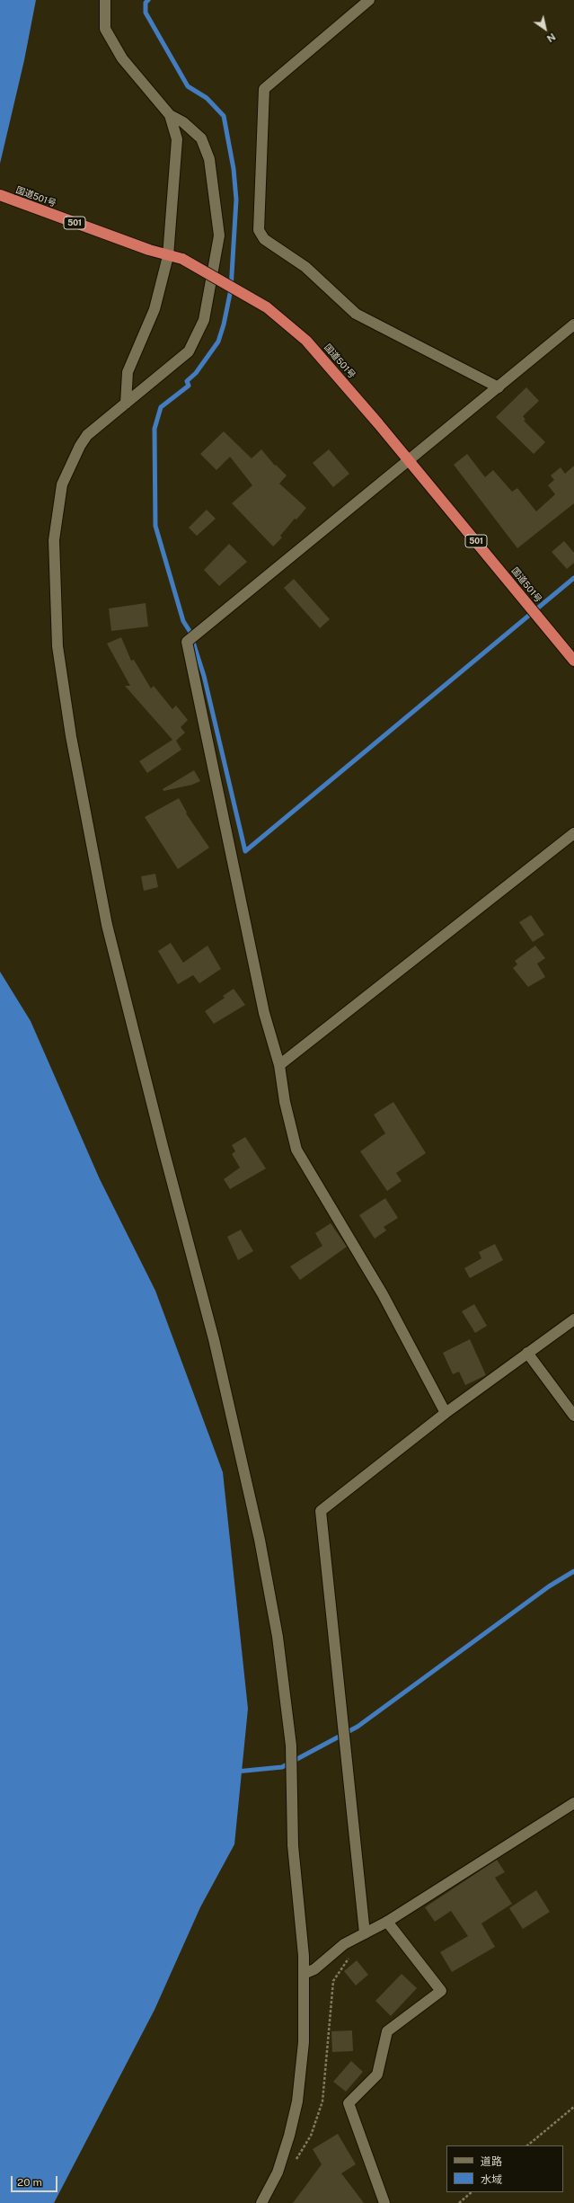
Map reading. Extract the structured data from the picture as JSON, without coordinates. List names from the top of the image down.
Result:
{
  "streets": {
    "highway": ["国道501号", "501"]
  },
  "legend": ["道路", "水域"],
  "scale_bar": "20 m",
  "north": "bottom right"
}
